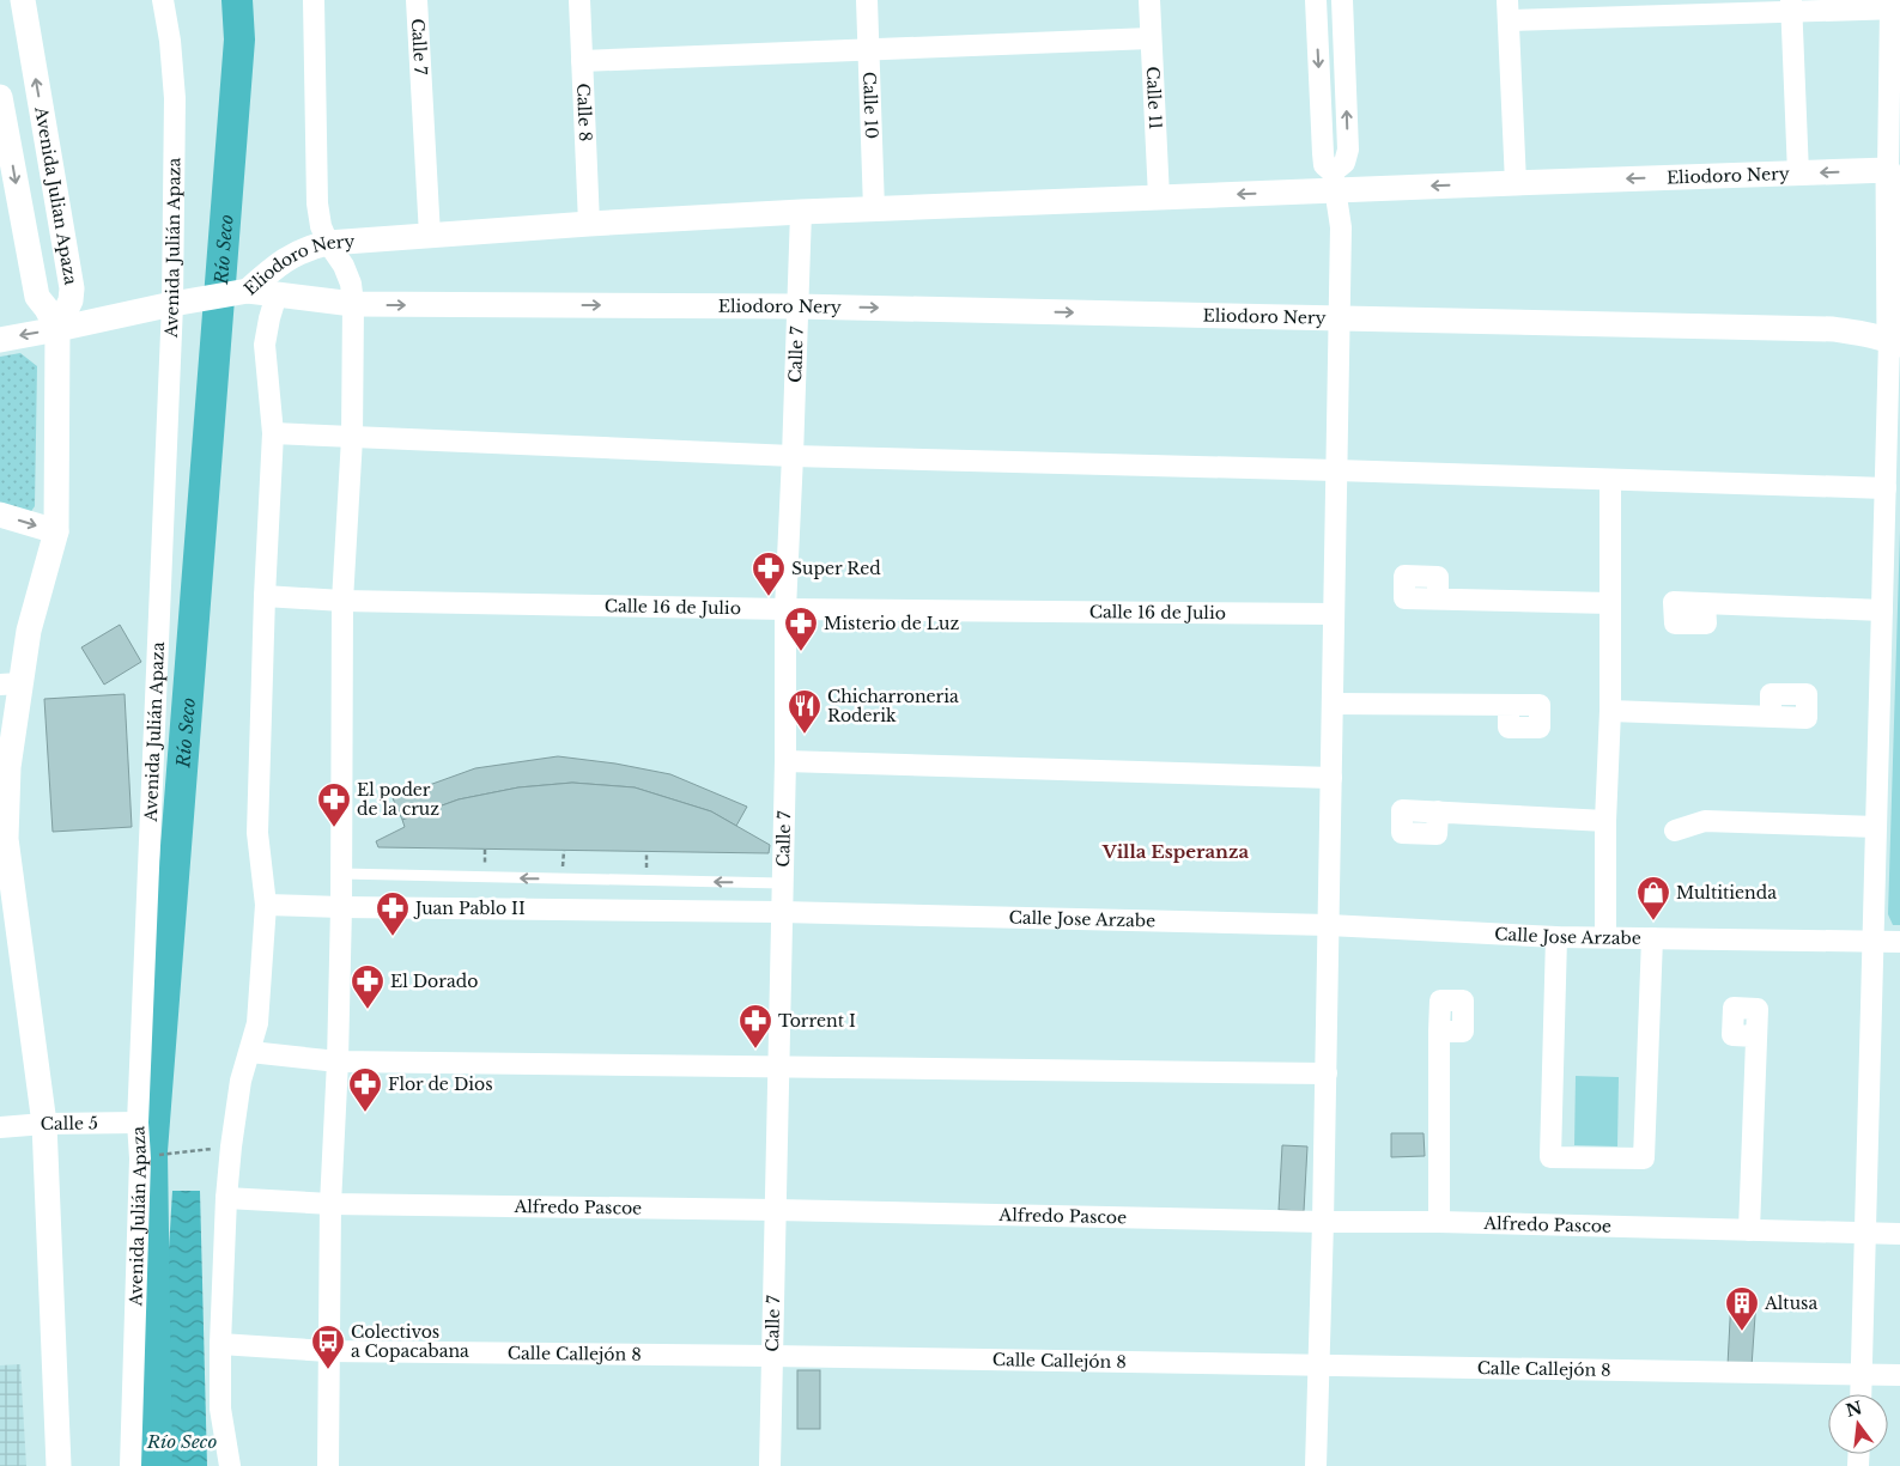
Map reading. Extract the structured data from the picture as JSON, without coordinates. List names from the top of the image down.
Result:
{
  "streets": {
    "street": [
      "Calle 7",
      "Calle 11",
      "Calle 10",
      "Calle 8",
      "Eliodoro Nery",
      "Avenida Julian Apaza",
      "Avenida Julián Apaza",
      "Calle 16 de Julio",
      "Calle Jose Arzabe",
      "Calle 5",
      "Alfredo Pascoe",
      "Calle Callejón 8"
    ]
  },
  "crossings": [
    ["Calle 7", "Eliodoro Nery"],
    ["Calle 7", "Calle 16 de Julio"],
    ["Calle 7", "Calle Jose Arzabe"],
    ["Calle 7", "Alfredo Pascoe"],
    ["Calle 7", "Calle Callejón 8"],
    ["Calle 11", "Eliodoro Nery"],
    ["Calle 10", "Eliodoro Nery"],
    ["Calle 8", "Eliodoro Nery"],
    ["Avenida Julián Apaza", "Calle 5"]
  ],
  "districts": ["Villa Esperanza"],
  "water": ["Río Seco"],
  "places": {
    "pharmacy": [
      "Super Red",
      "Misterio de Luz",
      "El poder de la cruz",
      "Juan Pablo II",
      "El Dorado",
      "Torrent I",
      "Flor de Dios"
    ],
    "restaurant": ["Chicharroneria Roderik"],
    "shop": ["Multitienda"],
    "building": ["Altusa"],
    "bus stop": ["Colectivos a Copacabana"]
  },
  "north": "top"
}
